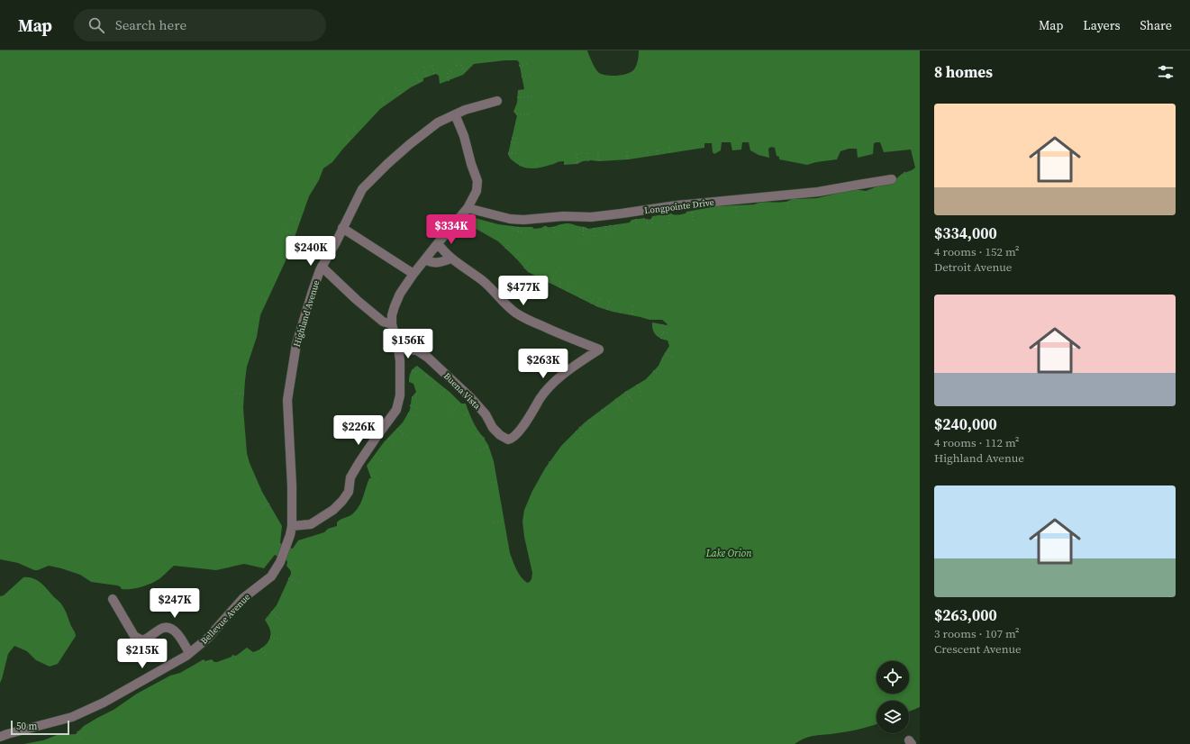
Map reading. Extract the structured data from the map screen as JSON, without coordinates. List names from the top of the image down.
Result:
{
  "streets": {
    "street": [
      "Longpointe Drive",
      "Highland Avenue",
      "Buena Vista",
      "Bellevue Avenue"
    ]
  },
  "crossings": [
    ["Highland Avenue", "Bellevue Avenue"]
  ],
  "water": ["Lake Orion"],
  "scale_bar": "50 m",
  "page": {
    "header": "Map",
    "search": "Search here",
    "nav": ["Map", "Layers", "Share"],
    "heading": "8 homes",
    "list": [
      {
        "name": "$334,000",
        "note": "4 rooms · 152 m² · Detroit Avenue"
      },
      {
        "name": "$240,000",
        "note": "4 rooms · 112 m² · Highland Avenue"
      },
      {
        "name": "$263,000",
        "note": "3 rooms · 107 m² · Crescent Avenue"
      }
    ],
    "price": [
      "$334K",
      "$240K",
      "$477K",
      "$156K",
      "$263K",
      "$226K",
      "$247K",
      "$215K"
    ],
    "scale": "50 m"
  }
}
